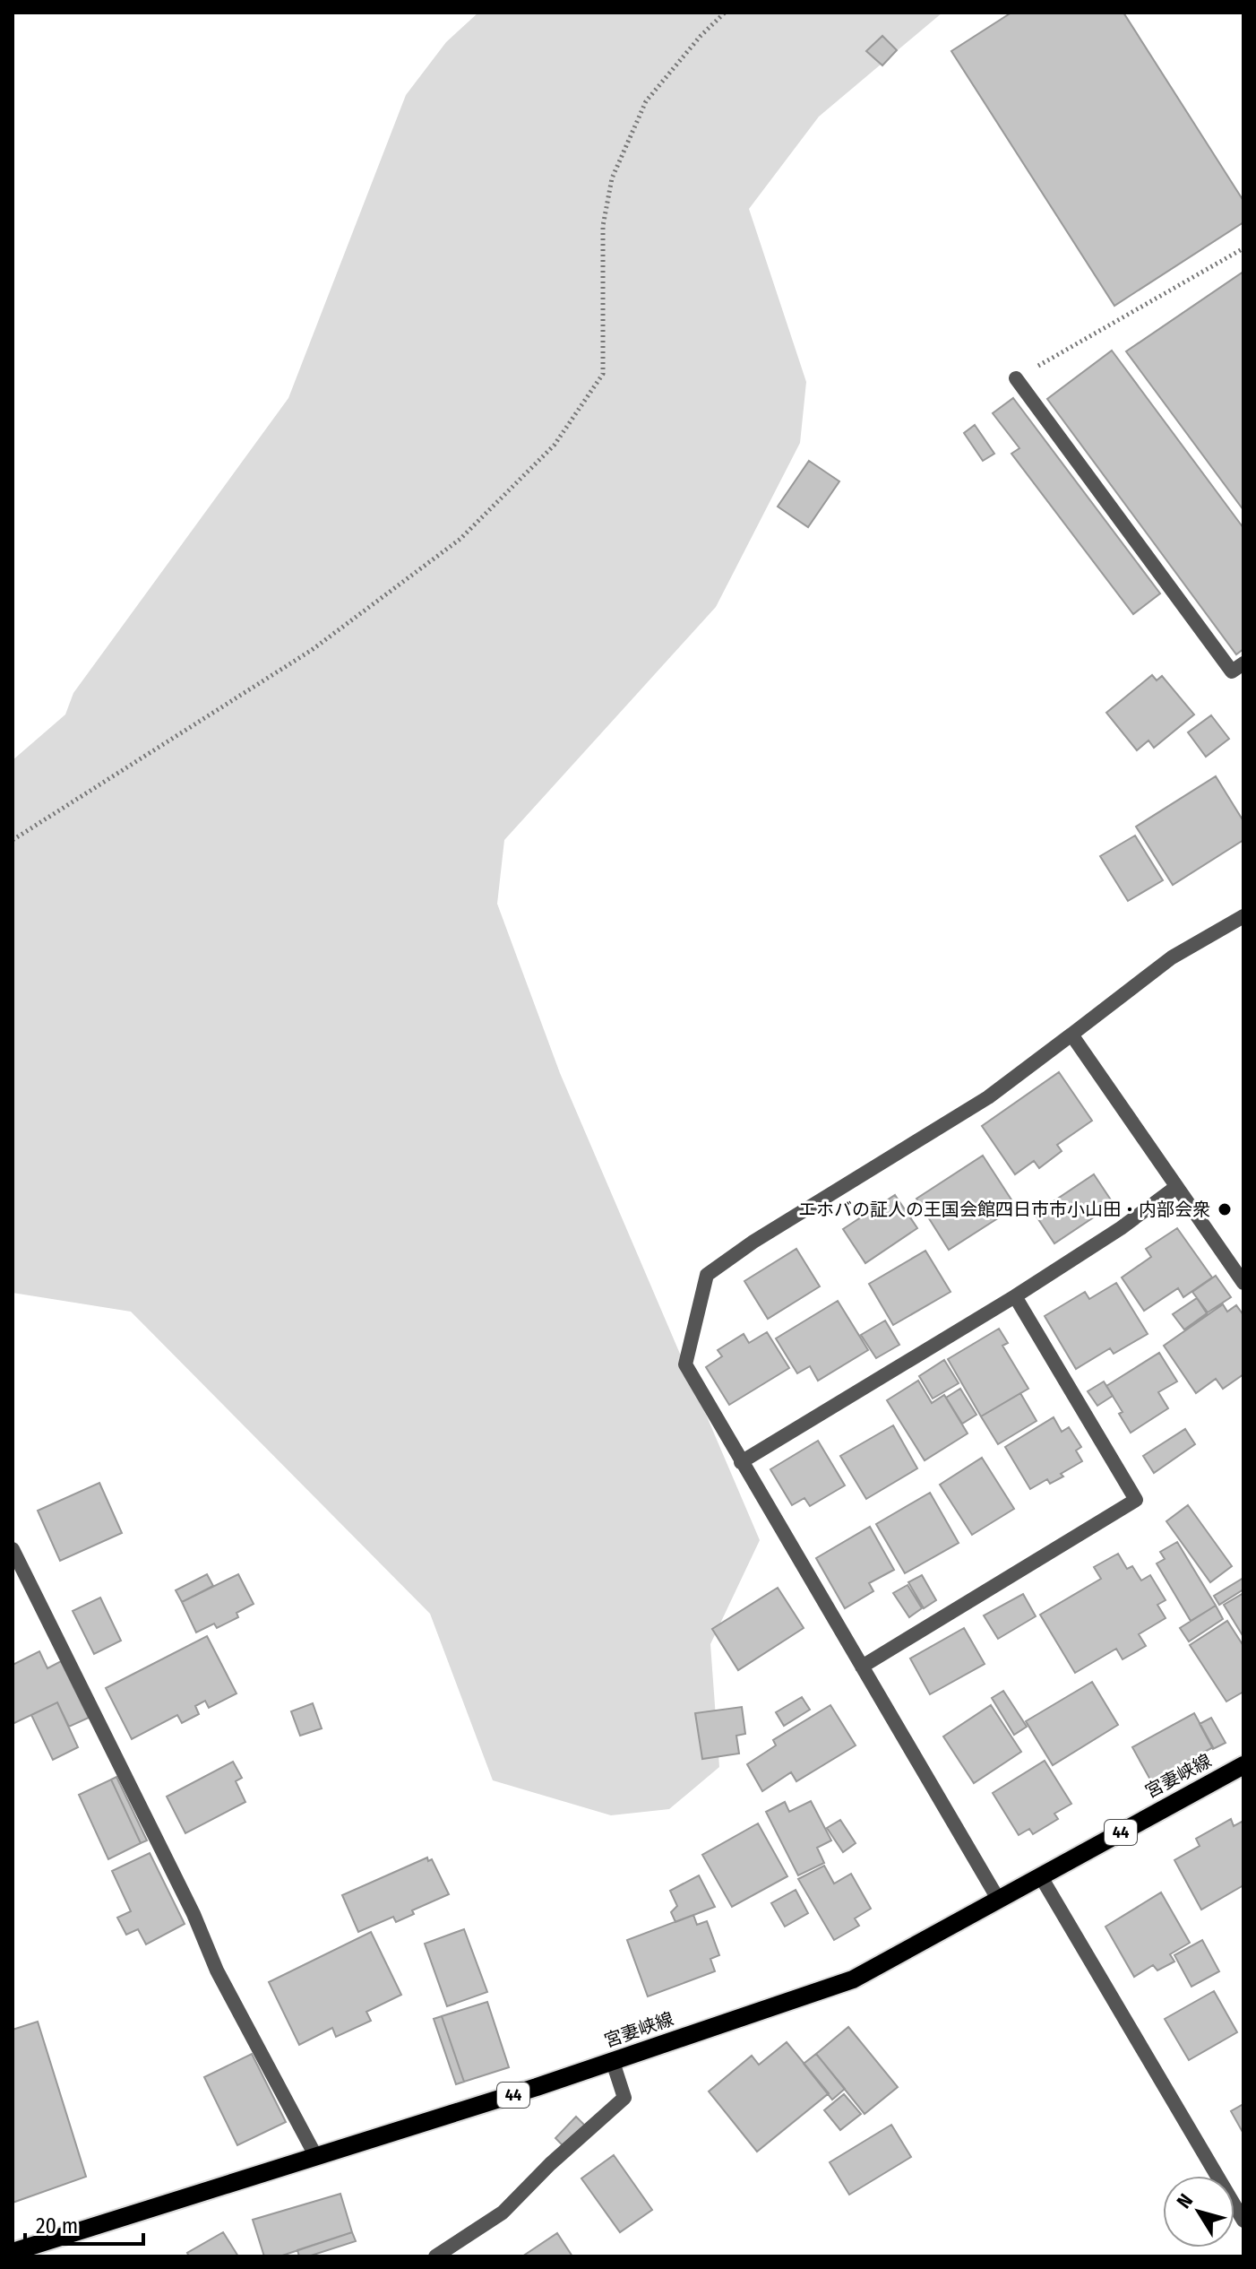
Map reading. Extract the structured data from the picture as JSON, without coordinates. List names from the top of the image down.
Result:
{
  "streets": {
    "main road": ["宮妻峡線", "44"]
  },
  "places": ["エホバの証人の王国会館四日市市小山田・内部会衆"],
  "scale_bar": "20 m",
  "north": "top left"
}
